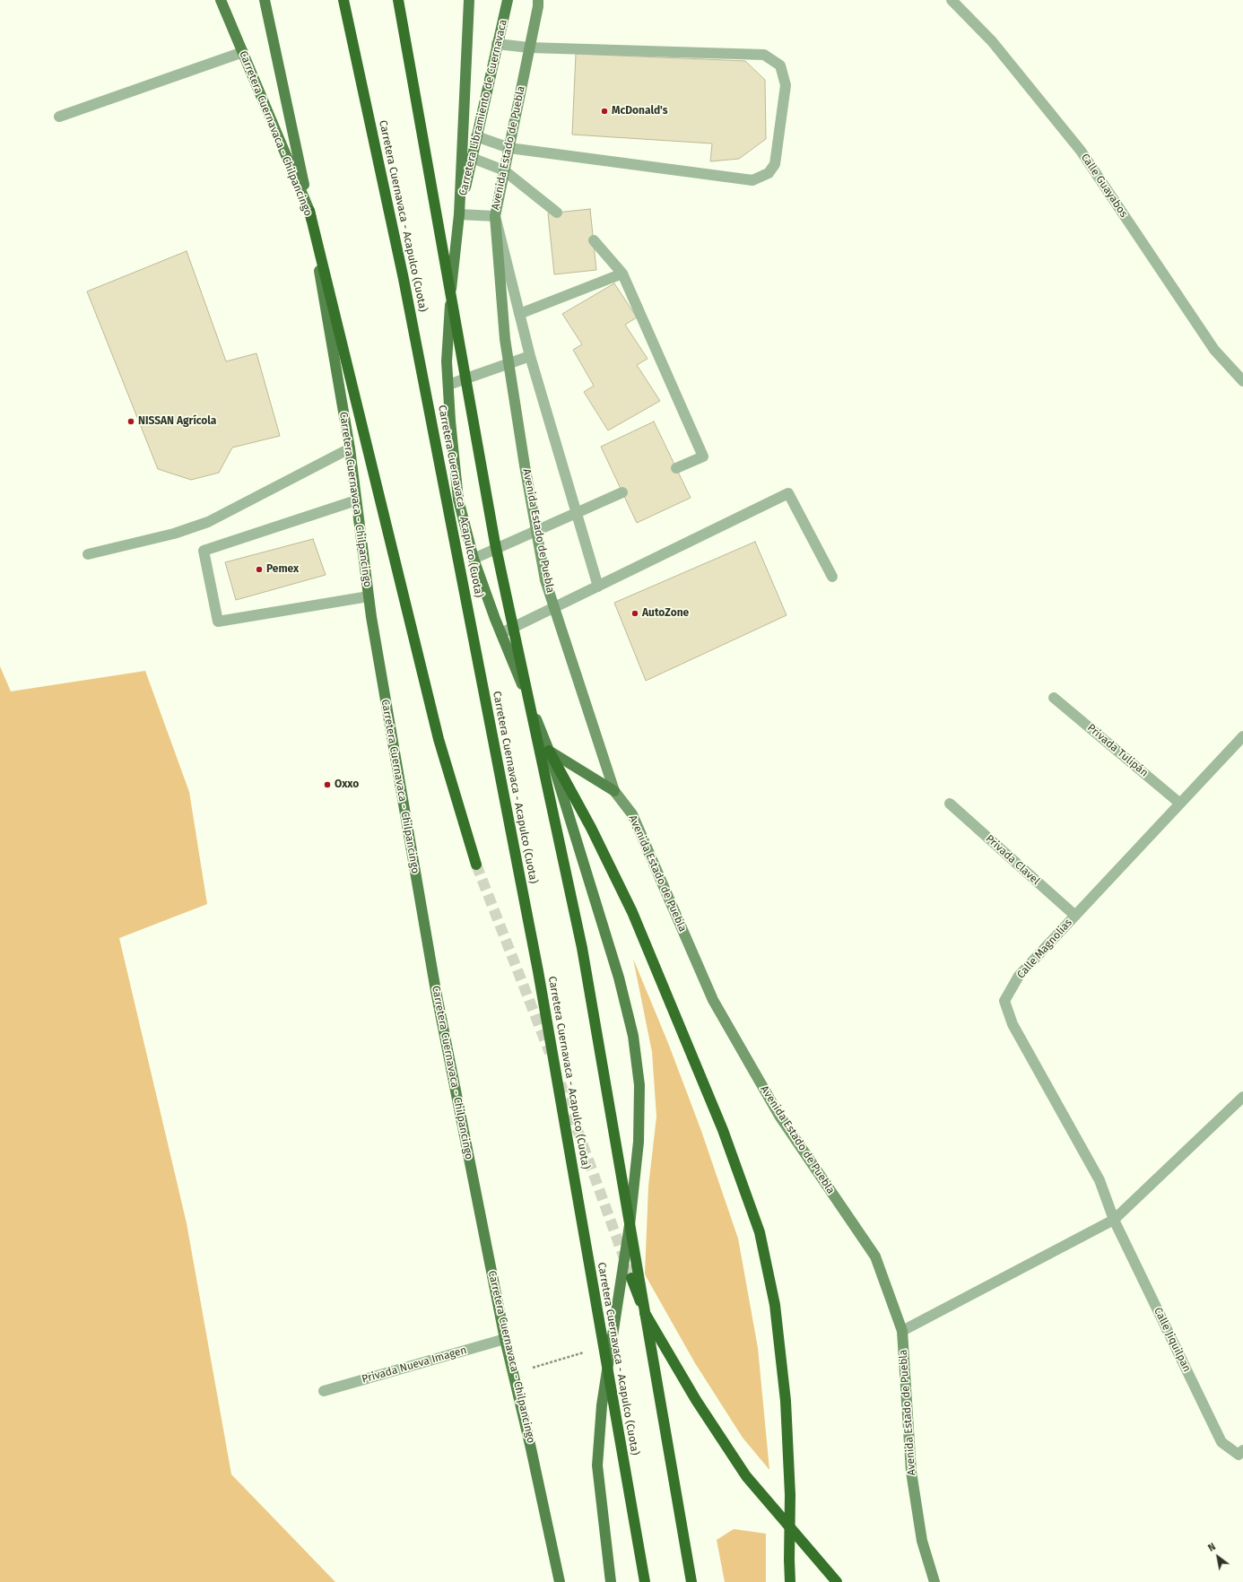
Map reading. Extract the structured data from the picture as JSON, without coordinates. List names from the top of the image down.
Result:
{
  "streets": {
    "highway": ["Carretera Cuernavaca - Acapulco (Cuota)"],
    "main road": ["Carretera Libramiento de Cuernavaca", "Carretera Cuernavaca - Chilpancingo"],
    "street": [
      "Avenida Estado de Puebla",
      "Calle Guayabos",
      "Privada Tulipán",
      "Privada Clavel",
      "Calle Magnolias",
      "Calle Jiquilpan",
      "Privada Nueva Imagen"
    ]
  },
  "crossings": [
    ["Carretera Cuernavaca - Chilpancingo", "Privada Nueva Imagen"],
    ["Privada Tulipán", "Calle Magnolias"],
    ["Privada Clavel", "Calle Magnolias"],
    ["Calle Magnolias", "Calle Jiquilpan"]
  ],
  "places": [
    "McDonald's",
    "NISSAN Agrícola",
    "Pemex",
    "AutoZone",
    "Oxxo"
  ],
  "north": "top left"
}
